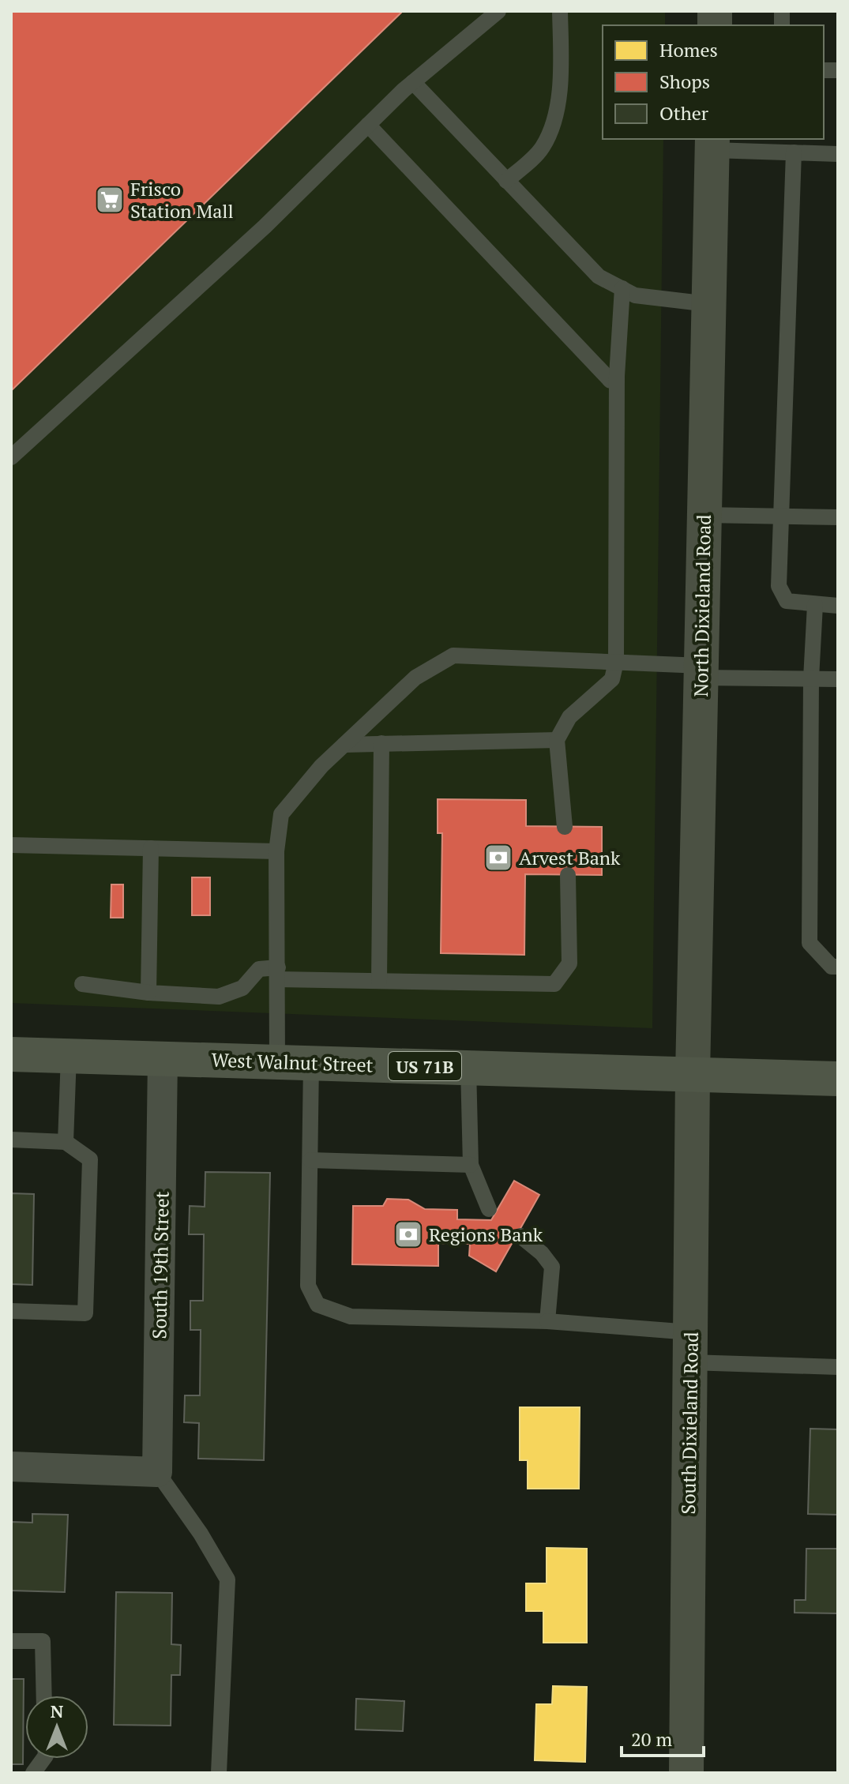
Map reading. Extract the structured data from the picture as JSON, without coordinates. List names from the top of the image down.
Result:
{
  "streets": {
    "main road": [
      "North Dixieland Road",
      "West Walnut Street",
      "US 71B",
      "South Dixieland Road"
    ],
    "street": ["South 19th Street"]
  },
  "crossings": [
    ["North Dixieland Road", "West Walnut Street"],
    ["North Dixieland Road", "South Dixieland Road"],
    ["West Walnut Street", "South 19th Street"],
    ["West Walnut Street", "South Dixieland Road"]
  ],
  "places": {
    "supermarket": ["Frisco Station Mall"],
    "bank": ["Arvest Bank", "Regions Bank"]
  },
  "legend": ["Homes", "Shops", "Other"],
  "scale_bar": "20 m",
  "north": "top"
}
